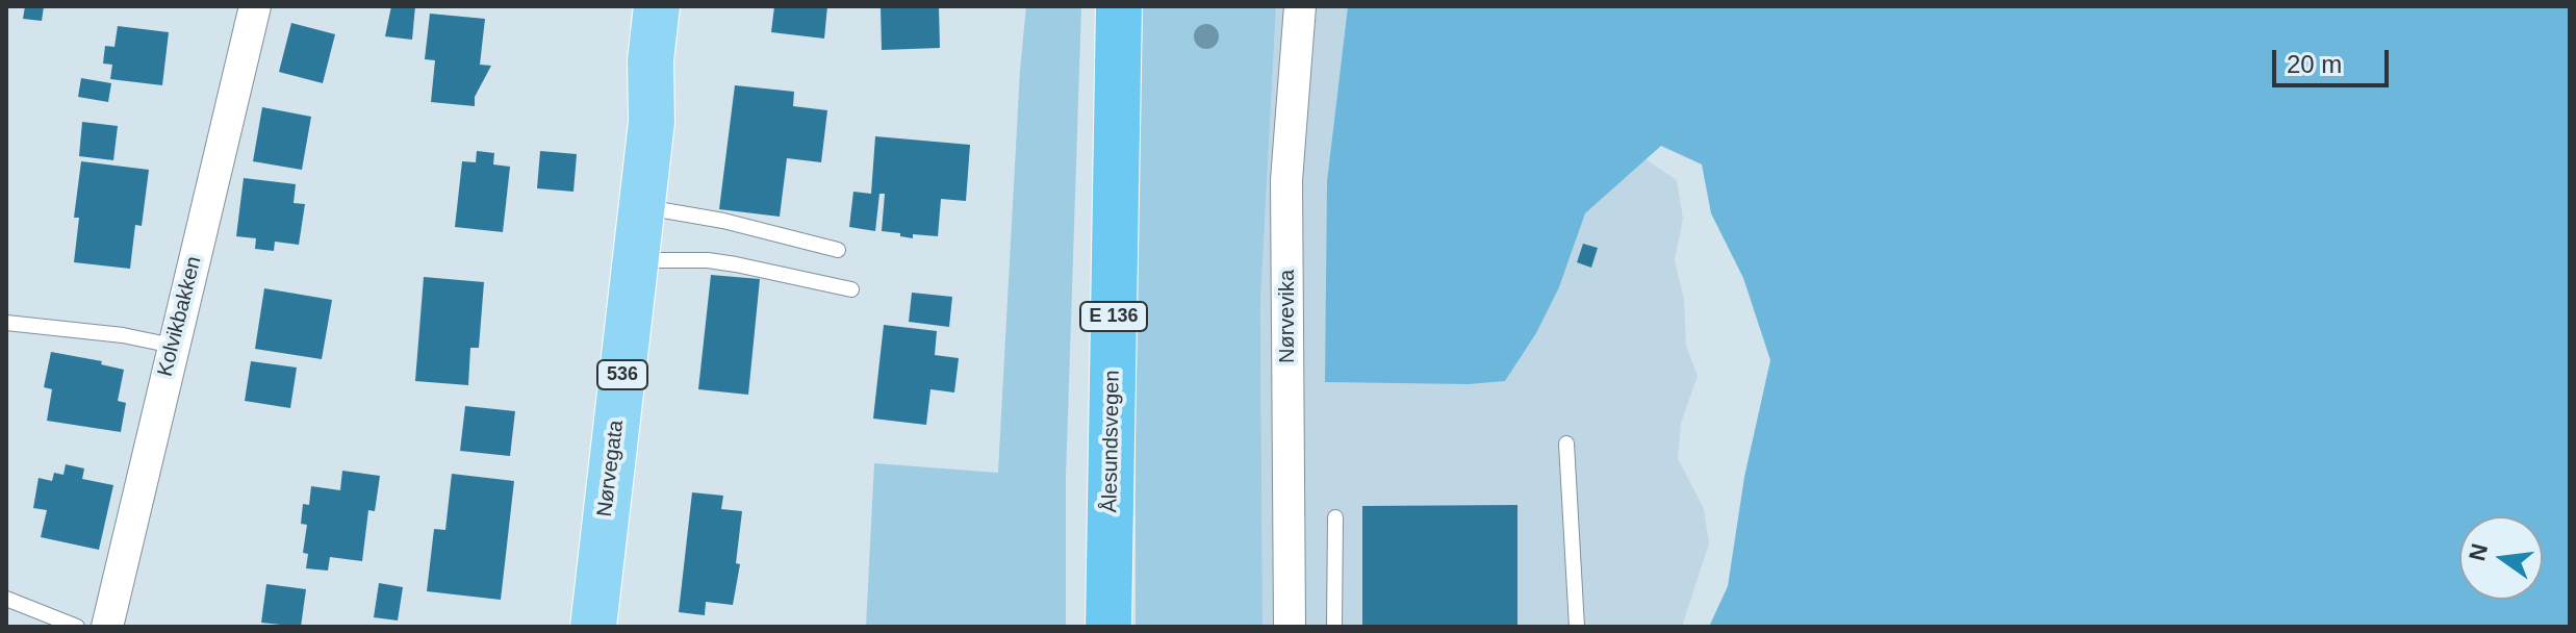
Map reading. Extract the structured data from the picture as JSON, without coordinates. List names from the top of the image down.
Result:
{
  "streets": {
    "highway": ["E 136", "Ålesundsvegen"],
    "main road": ["536", "Nørvegata"],
    "street": ["Kolvikbakken", "Nørvevika"]
  },
  "scale_bar": "20 m",
  "north": "left"
}
